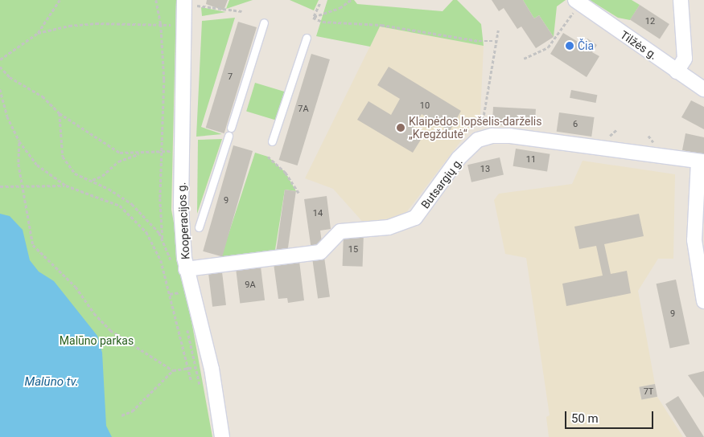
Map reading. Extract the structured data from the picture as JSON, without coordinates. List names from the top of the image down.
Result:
{
  "streets": {
    "street": ["Tilžės g.", "Butsargių g.", "Kooperacijos g."]
  },
  "crossings": [
    ["Butsargių g.", "Kooperacijos g."]
  ],
  "water": ["Malūno tv."],
  "parks": ["Malūno parkas"],
  "places": ["Čia", "Klaipėdos lopšelis-darželis „Kregždutė“"],
  "house_numbers": [
    "12",
    "7",
    "10",
    "7A",
    "6",
    "11",
    "13",
    "9",
    "14",
    "15",
    "9A",
    "9",
    "7T"
  ],
  "scale_bar": "50 m"
}
